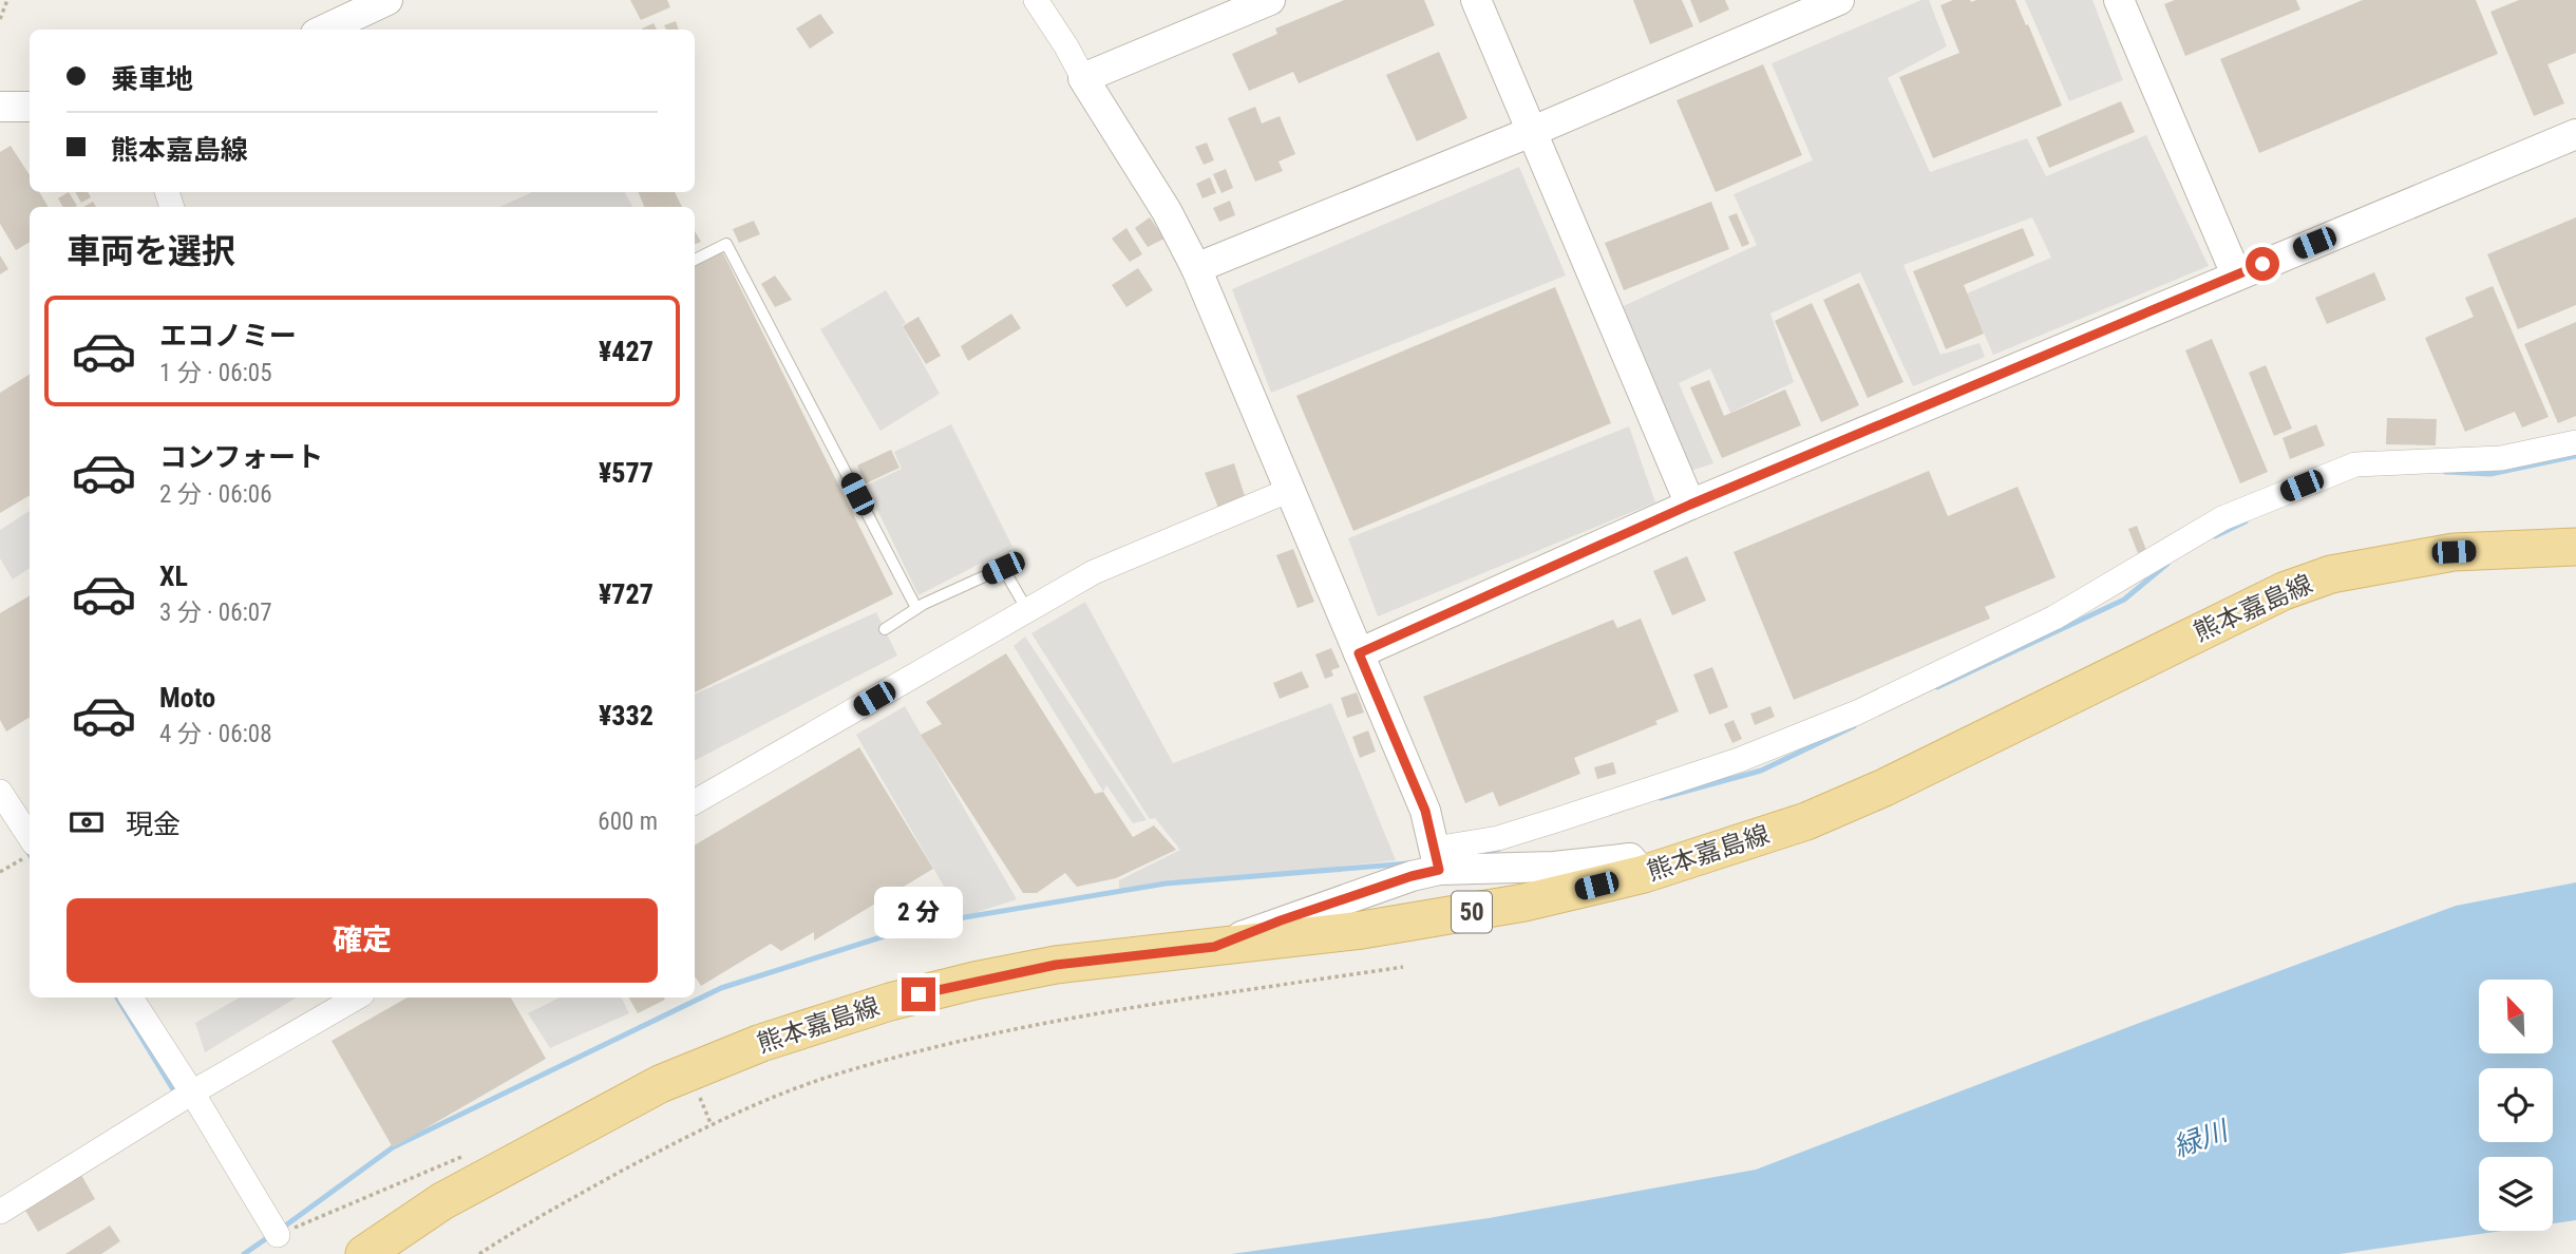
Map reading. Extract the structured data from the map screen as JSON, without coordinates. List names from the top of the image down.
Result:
{
  "streets": {
    "main road": ["熊本嘉島線", "50"]
  },
  "water": ["緑川"],
  "north": "top left",
  "page": {
    "banner": ["乗車地", "熊本嘉島線"],
    "heading": "車両を選択",
    "list": [
      {
        "name": "エコノミー",
        "note": "1 分 · 06:05",
        "value": "¥427"
      },
      {
        "name": "コンフォート",
        "note": "2 分 · 06:06",
        "value": "¥577"
      },
      {
        "name": "XL",
        "note": "3 分 · 06:07",
        "value": "¥727"
      },
      {
        "name": "Moto",
        "note": "4 分 · 06:08",
        "value": "¥332"
      }
    ],
    "pay": ["現金", "600 m"],
    "buttons": "確定",
    "bubble": "2 分"
  }
}
